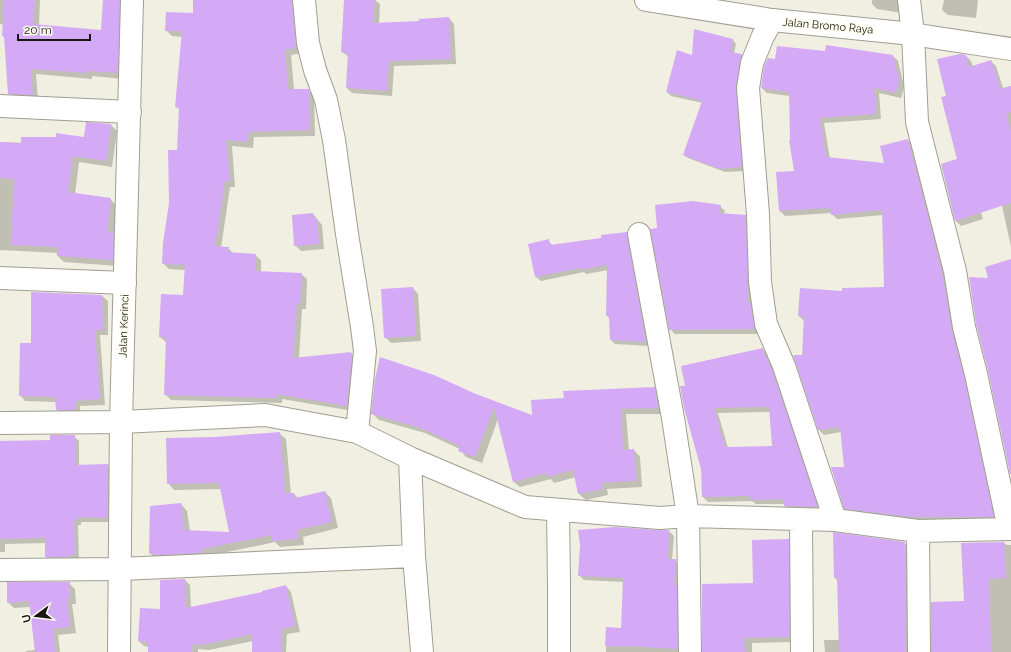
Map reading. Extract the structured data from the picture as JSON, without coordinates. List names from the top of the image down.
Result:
{
  "streets": {
    "street": ["Jalan Bromo Raya", "Jalan Kerinci"]
  },
  "scale_bar": "20 m",
  "north": "left"
}
